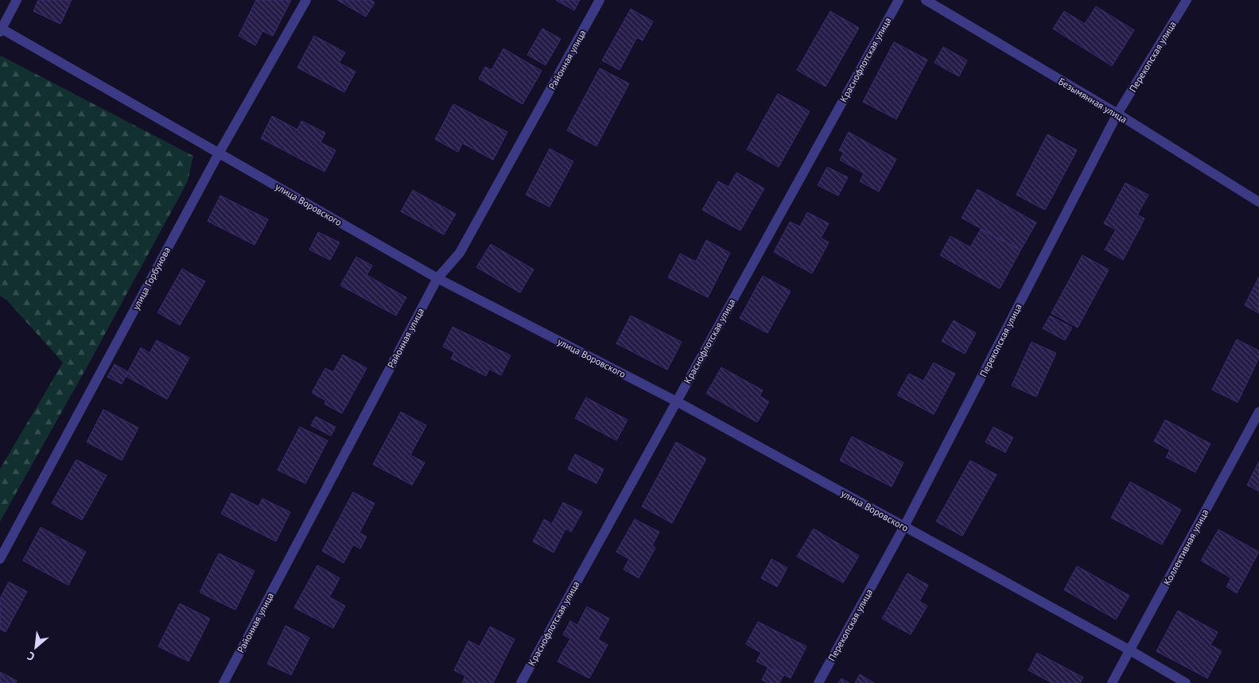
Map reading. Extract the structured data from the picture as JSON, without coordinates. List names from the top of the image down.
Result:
{
  "streets": {
    "street": [
      "Перекопская улица",
      "Районная улица",
      "Краснофлотская улица",
      "Безымянная улица",
      "улица Воровского",
      "улица Горбунова",
      "Коллективная улица"
    ]
  },
  "crossings": [
    ["Перекопская улица", "Безымянная улица"],
    ["Перекопская улица", "улица Воровского"],
    ["Районная улица", "улица Воровского"],
    ["Краснофлотская улица", "улица Воровского"],
    ["улица Воровского", "улица Горбунова"],
    ["улица Воровского", "Коллективная улица"]
  ],
  "north": "bottom left"
}
